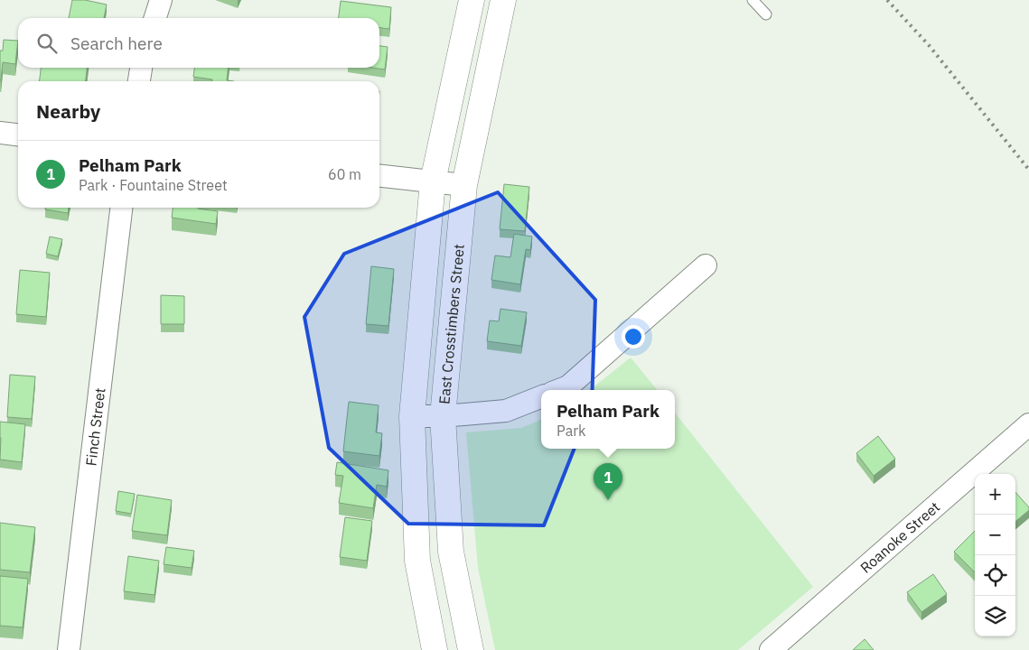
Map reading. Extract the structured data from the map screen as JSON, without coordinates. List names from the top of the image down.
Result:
{
  "streets": {
    "main road": ["East Crosstimbers Street"],
    "street": ["Finch Street", "Roanoke Street"]
  },
  "page": {
    "search": "Search here",
    "heading": "Nearby",
    "list": [
      {
        "mark": "1",
        "name": "Pelham Park",
        "note": "Park · Fountaine Street",
        "value": "60 m"
      }
    ],
    "popup": ["Pelham Park", "Park"],
    "pins": "1",
    "map_buttons": ["+", "−"]
  }
}
